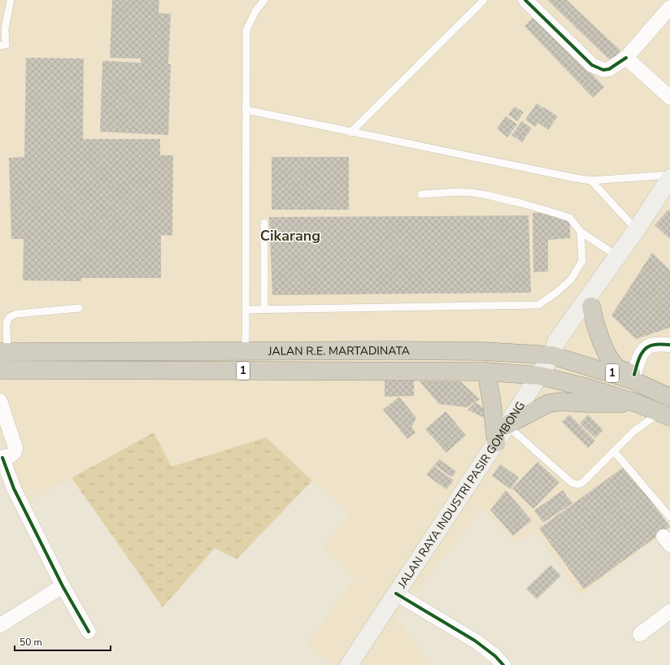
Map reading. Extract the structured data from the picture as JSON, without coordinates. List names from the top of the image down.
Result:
{
  "streets": {
    "highway": ["JALAN R.E. MARTADINATA", "1"],
    "main road": ["JALAN RAYA INDUSTRI PASIR GOMBONG"]
  },
  "crossings": [
    ["JALAN R.E. MARTADINATA", "JALAN RAYA INDUSTRI PASIR GOMBONG"]
  ],
  "districts": ["Cikarang"],
  "scale_bar": "50 m"
}
